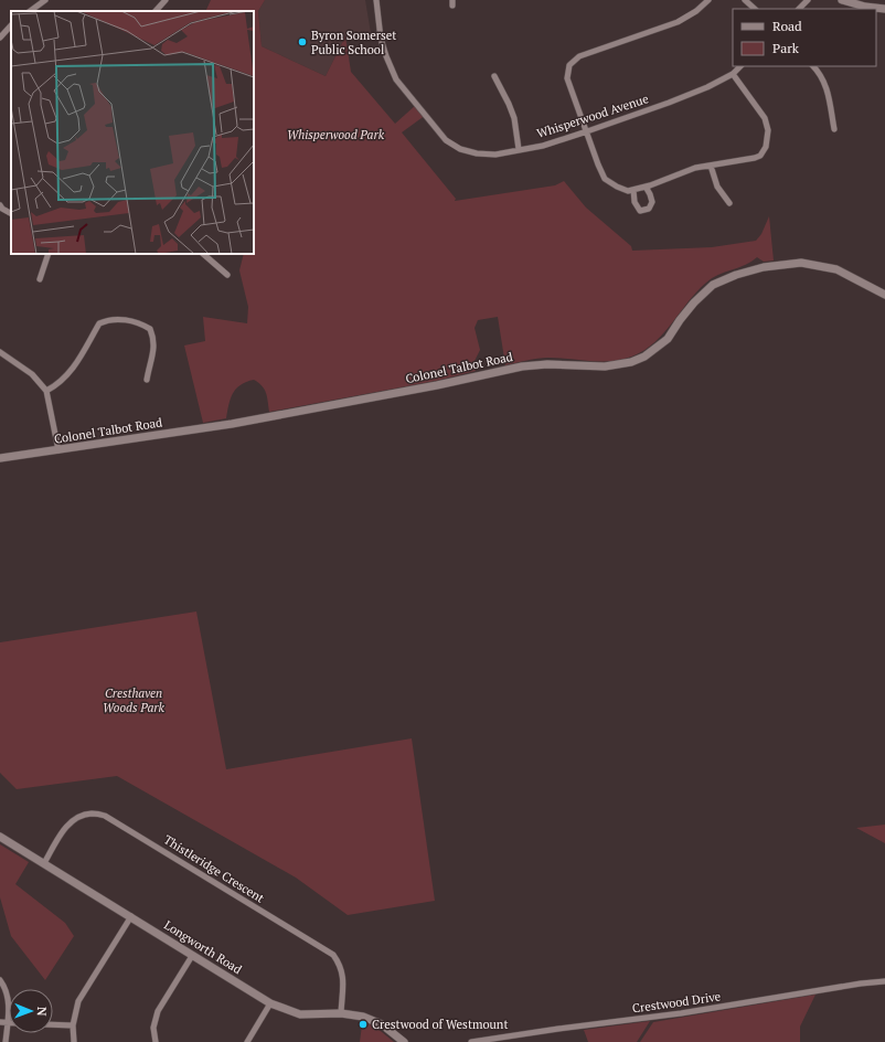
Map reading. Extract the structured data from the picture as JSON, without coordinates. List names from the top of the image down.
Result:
{
  "streets": {
    "main road": ["Colonel Talbot Road", "Longworth Road"],
    "street": ["Whisperwood Avenue", "Thistleridge Crescent", "Crestwood Drive"]
  },
  "crossings": [
    ["Thistleridge Crescent", "Longworth Road"]
  ],
  "parks": ["Whisperwood Park", "Cresthaven Woods Park"],
  "places": ["Byron Somerset Public School", "Crestwood of Westmount"],
  "legend": ["Road", "Park"],
  "north": "right"
}
